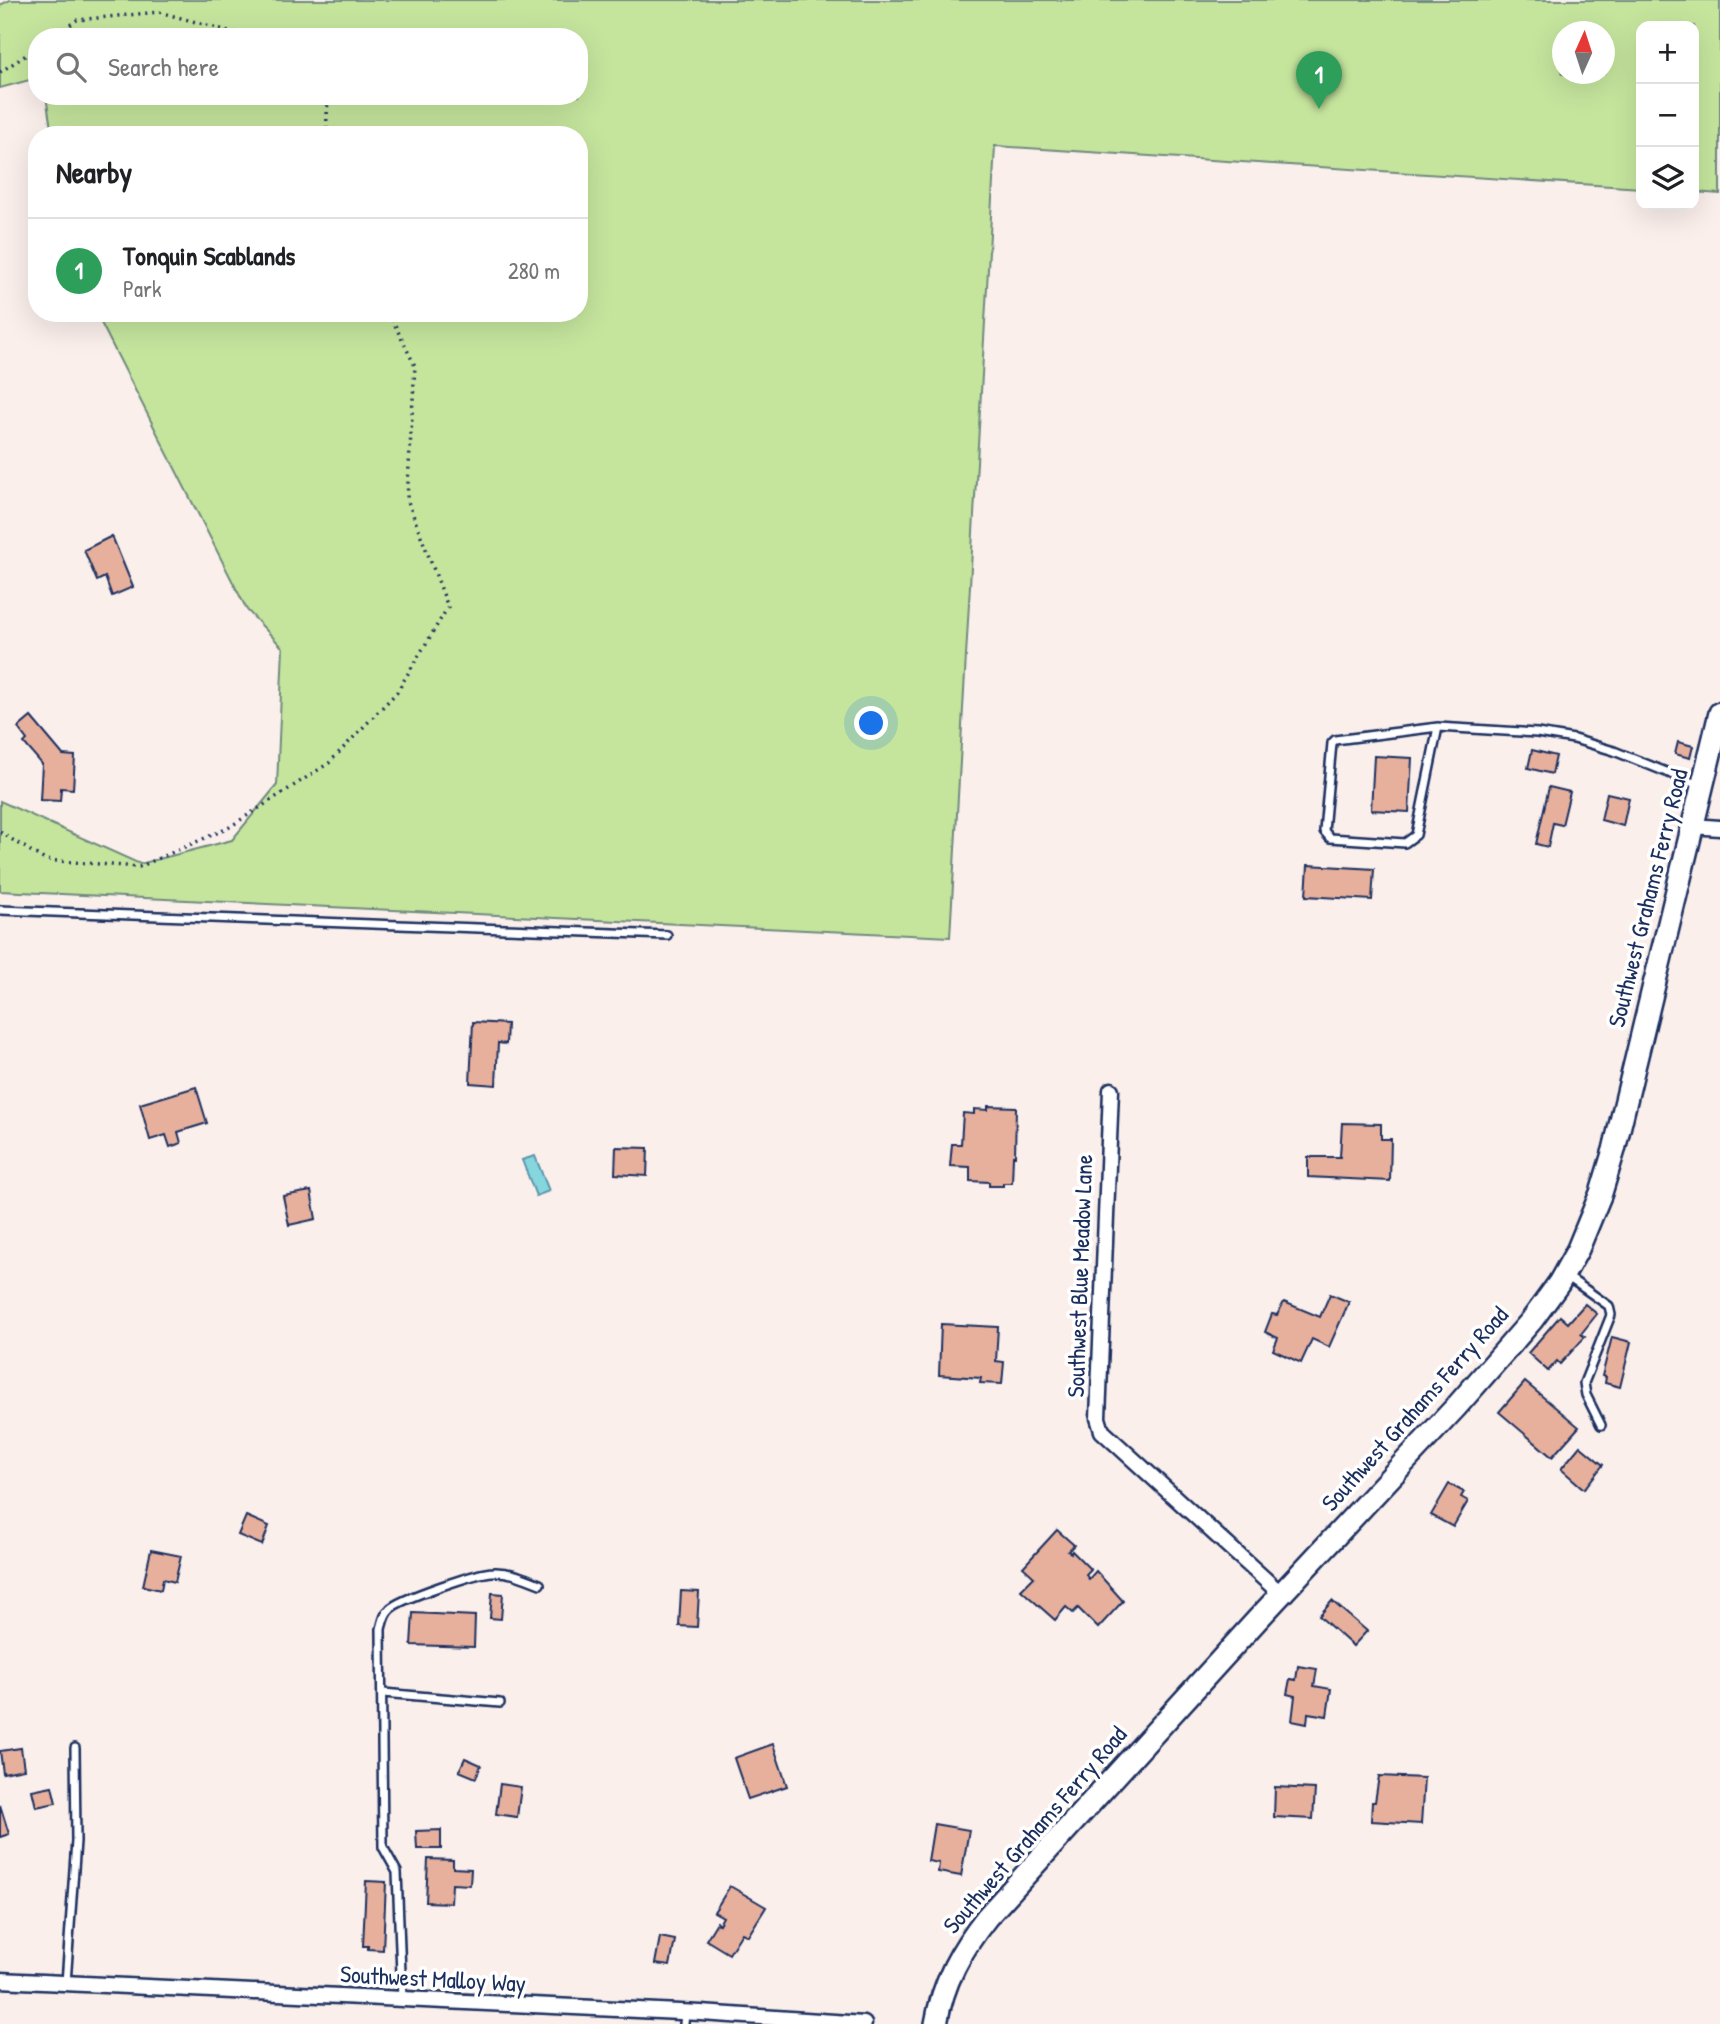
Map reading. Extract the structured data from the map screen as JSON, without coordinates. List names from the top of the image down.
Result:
{
  "streets": {
    "main road": ["Southwest Grahams Ferry Road"],
    "street": ["Southwest Blue Meadow Lane", "Southwest Malloy Way"]
  },
  "crossings": [
    ["Southwest Grahams Ferry Road", "Southwest Blue Meadow Lane"]
  ],
  "north": "top",
  "page": {
    "map_buttons": ["+", "−"],
    "search": "Search here",
    "pins": "1",
    "heading": "Nearby",
    "list": [
      {
        "mark": "1",
        "name": "Tonquin Scablands",
        "note": "Park",
        "value": "280 m"
      }
    ]
  }
}
